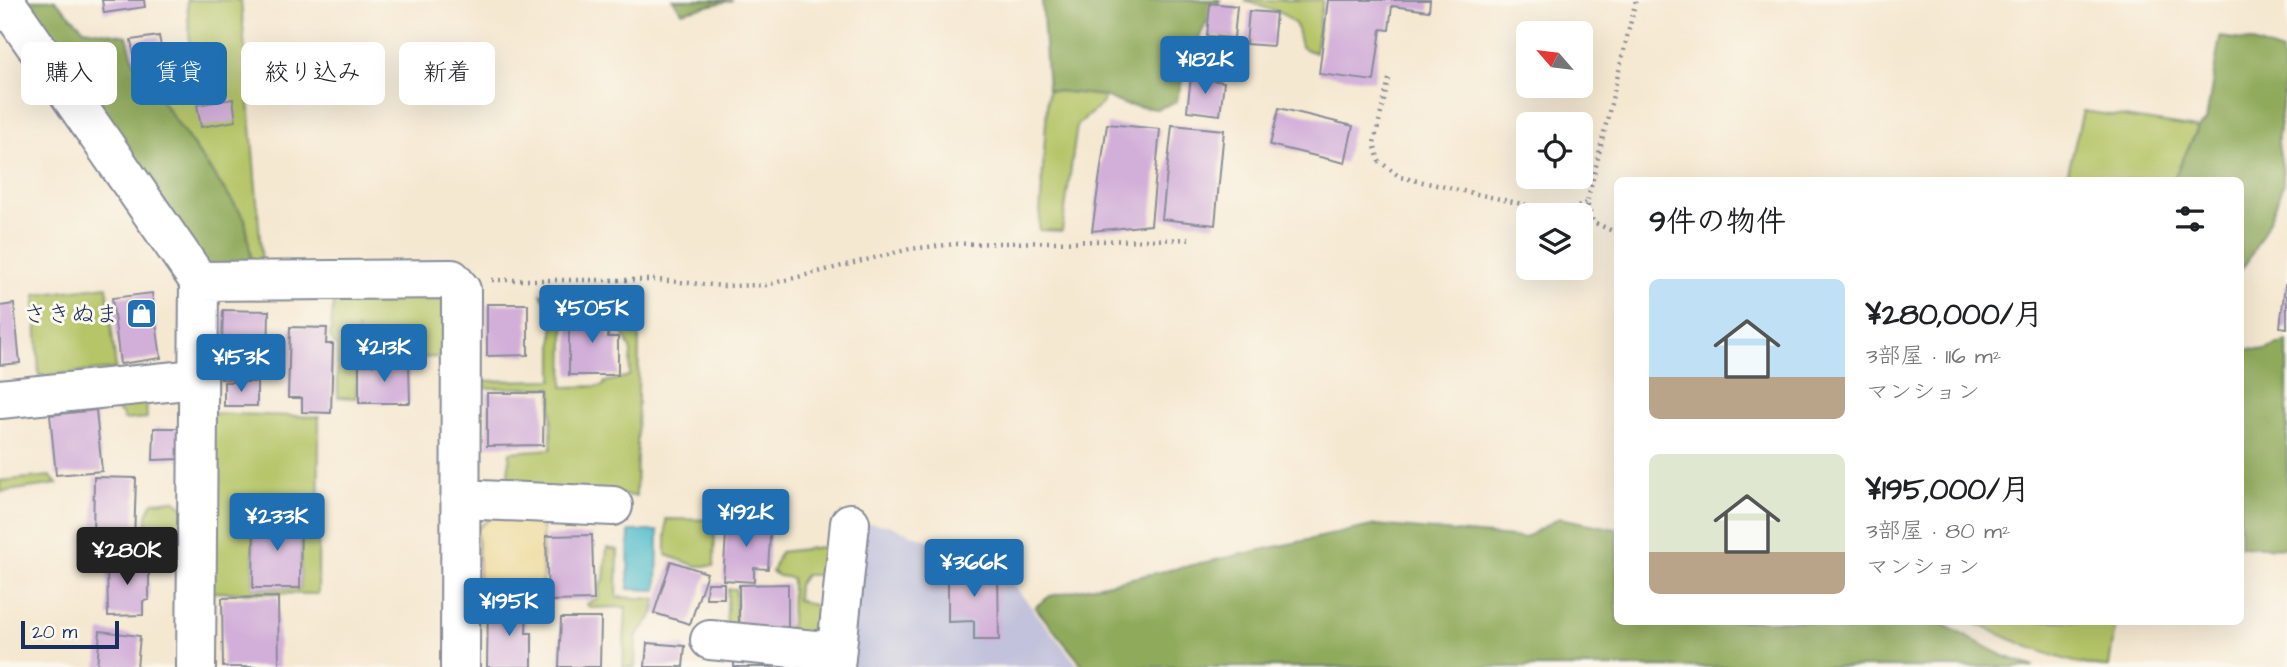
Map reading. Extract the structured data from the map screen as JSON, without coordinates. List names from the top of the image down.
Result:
{
  "places": {
    "shop": ["さきぬま"]
  },
  "scale_bar": "20 m",
  "north": "top left",
  "page": {
    "price": [
      "¥182K",
      "¥505K",
      "¥213K",
      "¥153K",
      "¥192K",
      "¥233K",
      "¥280K",
      "¥366K",
      "¥195K"
    ],
    "chip": [
      "購入",
      "賃貸",
      "絞り込み",
      "新着"
    ],
    "heading": "9件の物件",
    "list": [
      {
        "name": "¥280,000/月",
        "note": "3部屋 · 116 m² · マンション"
      },
      {
        "name": "¥195,000/月",
        "note": "3部屋 · 80 m² · マンション"
      }
    ],
    "scale": "20 m"
  }
}
